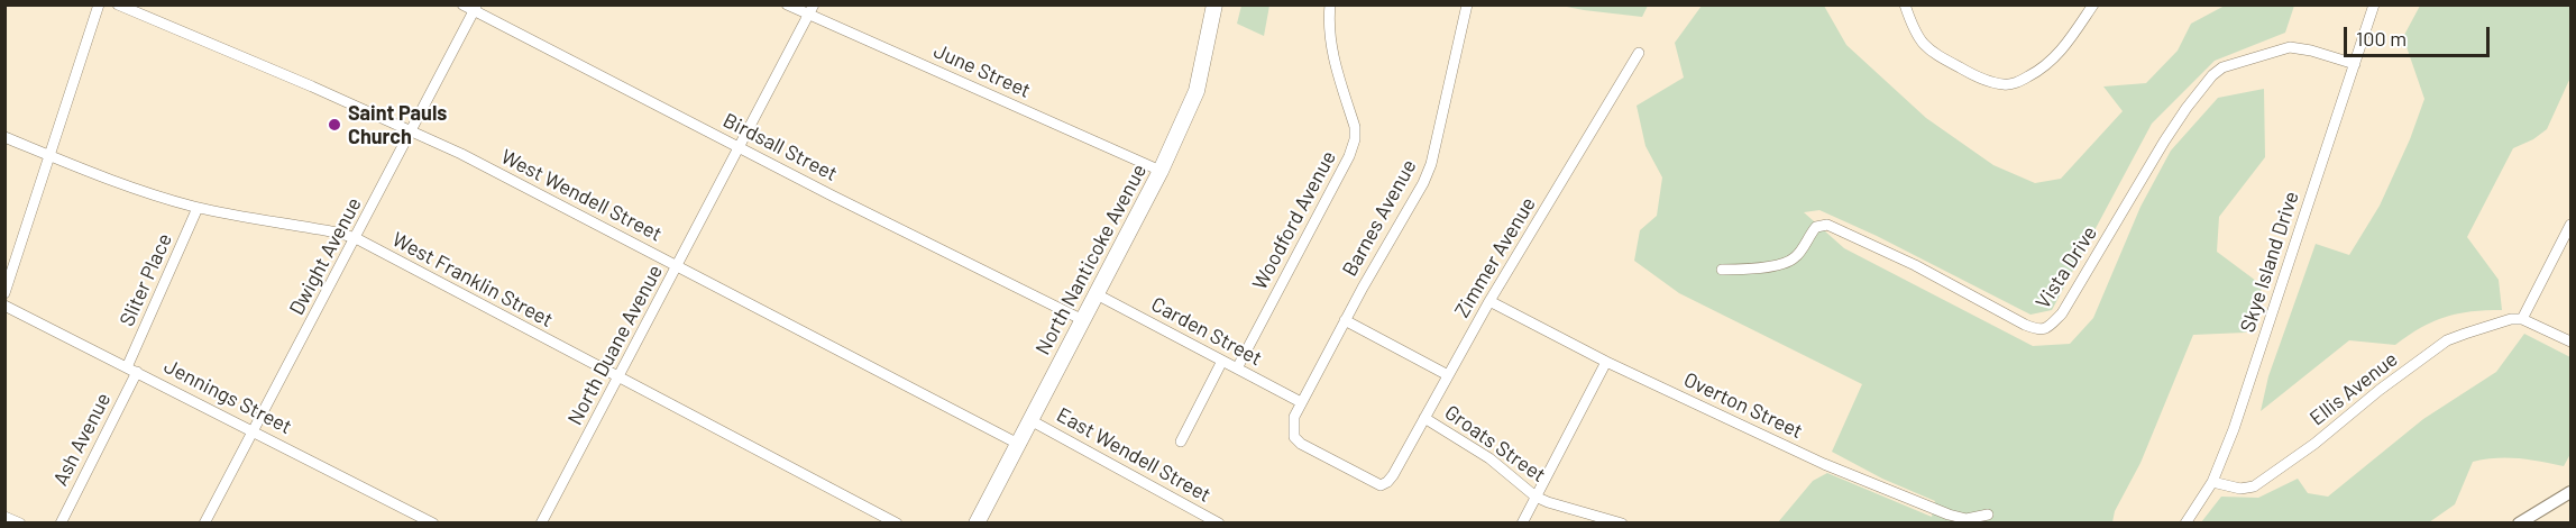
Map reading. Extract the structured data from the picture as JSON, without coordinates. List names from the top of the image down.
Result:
{
  "streets": {
    "main road": ["North Nanticoke Avenue"],
    "street": [
      "June Street",
      "Birdsall Street",
      "West Wendell Street",
      "Barnes Avenue",
      "Woodford Avenue",
      "Dwight Avenue",
      "Zimmer Avenue",
      "Skye Island Drive",
      "Vista Drive",
      "Sliter Place",
      "West Franklin Street",
      "Carden Street",
      "North Duane Avenue",
      "Ellis Avenue",
      "Jennings Street",
      "Overton Street",
      "Ash Avenue",
      "Groats Street",
      "East Wendell Street"
    ]
  },
  "crossings": [
    ["June Street", "North Nanticoke Avenue"],
    ["June Street", "North Duane Avenue"],
    ["Birdsall Street", "Dwight Avenue"],
    ["Birdsall Street", "North Nanticoke Avenue"],
    ["Birdsall Street", "North Duane Avenue"],
    ["West Wendell Street", "Dwight Avenue"],
    ["West Wendell Street", "North Nanticoke Avenue"],
    ["West Wendell Street", "North Duane Avenue"],
    ["Barnes Avenue", "Zimmer Avenue"],
    ["Barnes Avenue", "Carden Street"],
    ["Woodford Avenue", "Carden Street"],
    ["Dwight Avenue", "West Franklin Street"],
    ["Dwight Avenue", "Jennings Street"],
    ["Zimmer Avenue", "Overton Street"],
    ["Zimmer Avenue", "Groats Street"],
    ["North Nanticoke Avenue", "Carden Street"],
    ["North Nanticoke Avenue", "East Wendell Street"],
    ["Skye Island Drive", "Vista Drive"],
    ["Skye Island Drive", "Ellis Avenue"],
    ["Sliter Place", "West Franklin Street"],
    ["Sliter Place", "Jennings Street"],
    ["West Franklin Street", "North Duane Avenue"],
    ["Jennings Street", "Ash Avenue"]
  ],
  "places": ["Saint Pauls Church"],
  "scale_bar": "100 m"
}
